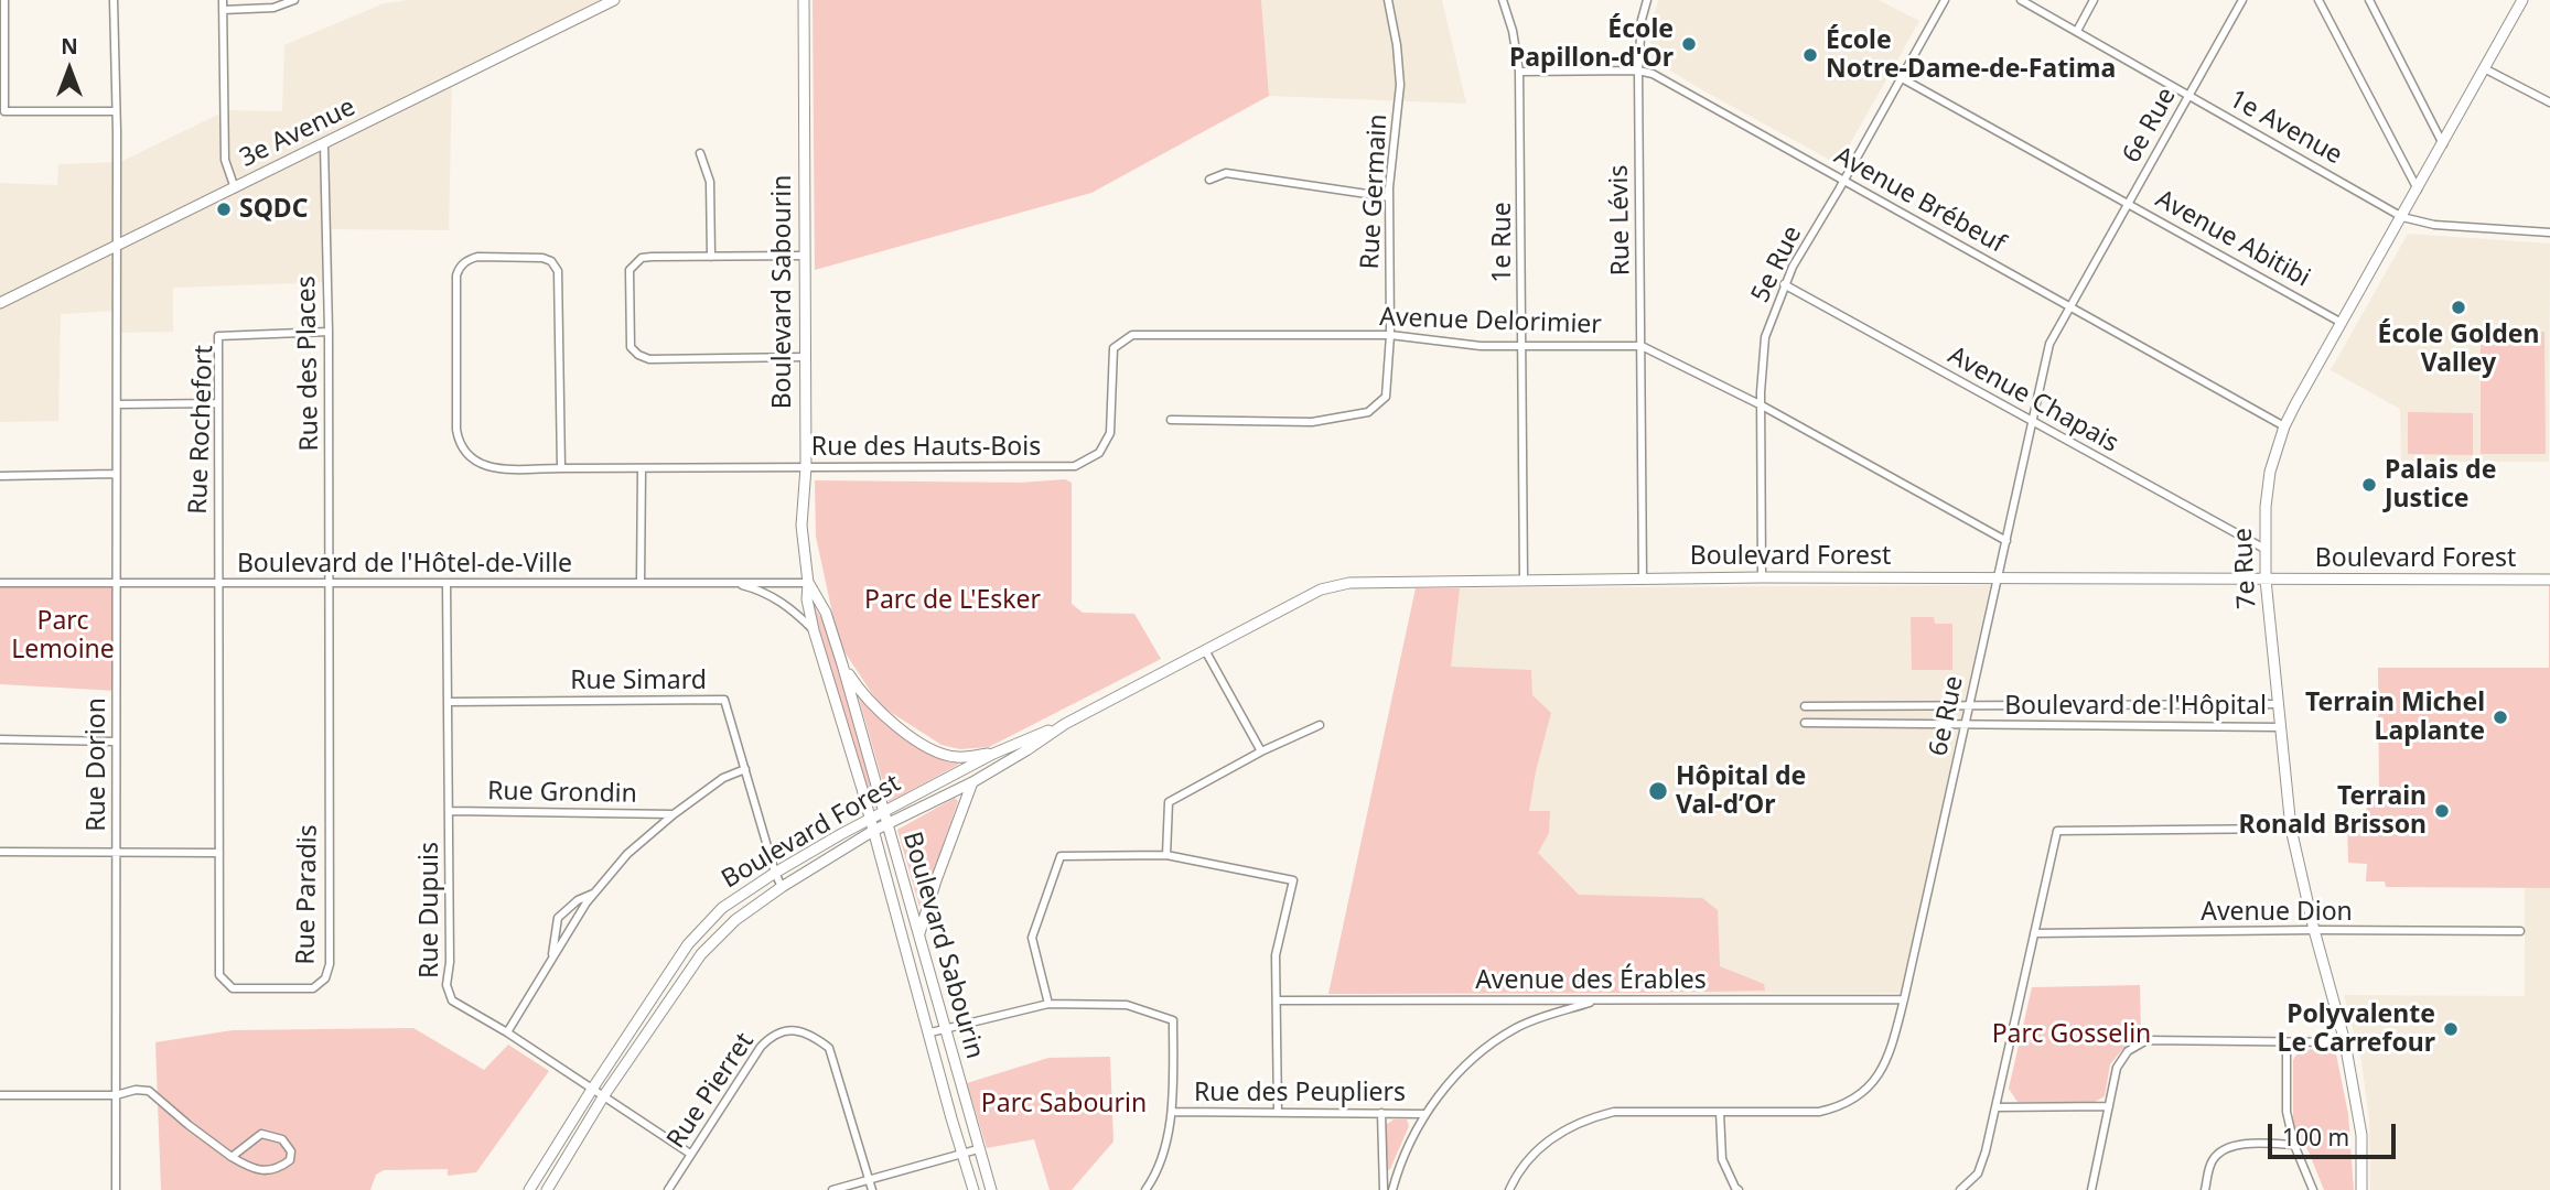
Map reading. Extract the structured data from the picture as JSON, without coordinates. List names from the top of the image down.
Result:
{
  "streets": {
    "street": [
      "6e Rue",
      "1e Avenue",
      "3e Avenue",
      "Rue Germain",
      "Avenue Brébeuf",
      "Rue Lévis",
      "Avenue Abitibi",
      "1e Rue",
      "5e Rue",
      "Boulevard Sabourin",
      "Avenue Delorimier",
      "Rue des Places",
      "Avenue Chapais",
      "Rue Rochefort",
      "Rue des Hauts-Bois",
      "Boulevard Forest",
      "Boulevard de l'Hôtel-de-Ville",
      "7e Rue",
      "Rue Simard",
      "Boulevard de l'Hôpital",
      "Rue Dorion",
      "Rue Grondin",
      "Rue Paradis",
      "Rue Dupuis",
      "Avenue Dion",
      "Avenue des Érables",
      "Rue Pierret",
      "Rue des Peupliers"
    ]
  },
  "crossings": [
    ["6e Rue", "1e Avenue"],
    ["6e Rue", "Avenue Brébeuf"],
    ["6e Rue", "Avenue Abitibi"],
    ["6e Rue", "Avenue Delorimier"],
    ["6e Rue", "Avenue Chapais"],
    ["6e Rue", "Boulevard Forest"],
    ["6e Rue", "Boulevard de l'Hôpital"],
    ["6e Rue", "Avenue des Érables"],
    ["1e Avenue", "7e Rue"],
    ["3e Avenue", "Rue des Places"],
    ["3e Avenue", "Rue Dorion"],
    ["Rue Germain", "Avenue Delorimier"],
    ["Avenue Brébeuf", "Rue Lévis"],
    ["Avenue Brébeuf", "1e Rue"],
    ["Avenue Brébeuf", "5e Rue"],
    ["Avenue Brébeuf", "7e Rue"],
    ["Rue Lévis", "Avenue Delorimier"],
    ["Rue Lévis", "Boulevard Forest"],
    ["Avenue Abitibi", "5e Rue"],
    ["Avenue Abitibi", "7e Rue"],
    ["1e Rue", "Avenue Delorimier"],
    ["1e Rue", "Boulevard Forest"],
    ["5e Rue", "Avenue Delorimier"],
    ["5e Rue", "Avenue Chapais"],
    ["5e Rue", "Boulevard Forest"],
    ["Boulevard Sabourin", "Rue des Hauts-Bois"],
    ["Boulevard Sabourin", "Boulevard Forest"],
    ["Boulevard Sabourin", "Boulevard de l'Hôtel-de-Ville"],
    ["Avenue Delorimier", "Rue des Hauts-Bois"],
    ["Rue des Places", "Rue Rochefort"],
    ["Rue des Places", "Boulevard de l'Hôtel-de-Ville"],
    ["Rue des Places", "Rue Paradis"],
    ["Avenue Chapais", "7e Rue"],
    ["Rue Rochefort", "Boulevard de l'Hôtel-de-Ville"],
    ["Rue Rochefort", "Rue Paradis"],
    ["Boulevard Forest", "7e Rue"],
    ["Boulevard Forest", "Rue Simard"],
    ["Boulevard Forest", "Rue Dupuis"],
    ["Boulevard de l'Hôtel-de-Ville", "Rue Dorion"],
    ["Boulevard de l'Hôtel-de-Ville", "Rue Paradis"],
    ["Boulevard de l'Hôtel-de-Ville", "Rue Dupuis"],
    ["7e Rue", "Boulevard de l'Hôpital"],
    ["7e Rue", "Avenue Dion"],
    ["Rue Simard", "Rue Dupuis"],
    ["Rue Grondin", "Rue Dupuis"],
    ["Rue Dupuis", "Rue Pierret"]
  ],
  "parks": [
    "Parc de L'Esker",
    "Parc Lemoine",
    "Parc Gosselin",
    "Parc Sabourin"
  ],
  "places": [
    "École Papillon-d'Or",
    "École Notre-Dame-de-Fatima",
    "SQDC",
    "École Golden Valley",
    "Palais de Justice",
    "Terrain Michel Laplante",
    "Hôpital de Val-d’Or",
    "Terrain Ronald Brisson",
    "Polyvalente Le Carrefour"
  ],
  "scale_bar": "100 m",
  "north": "top"
}
